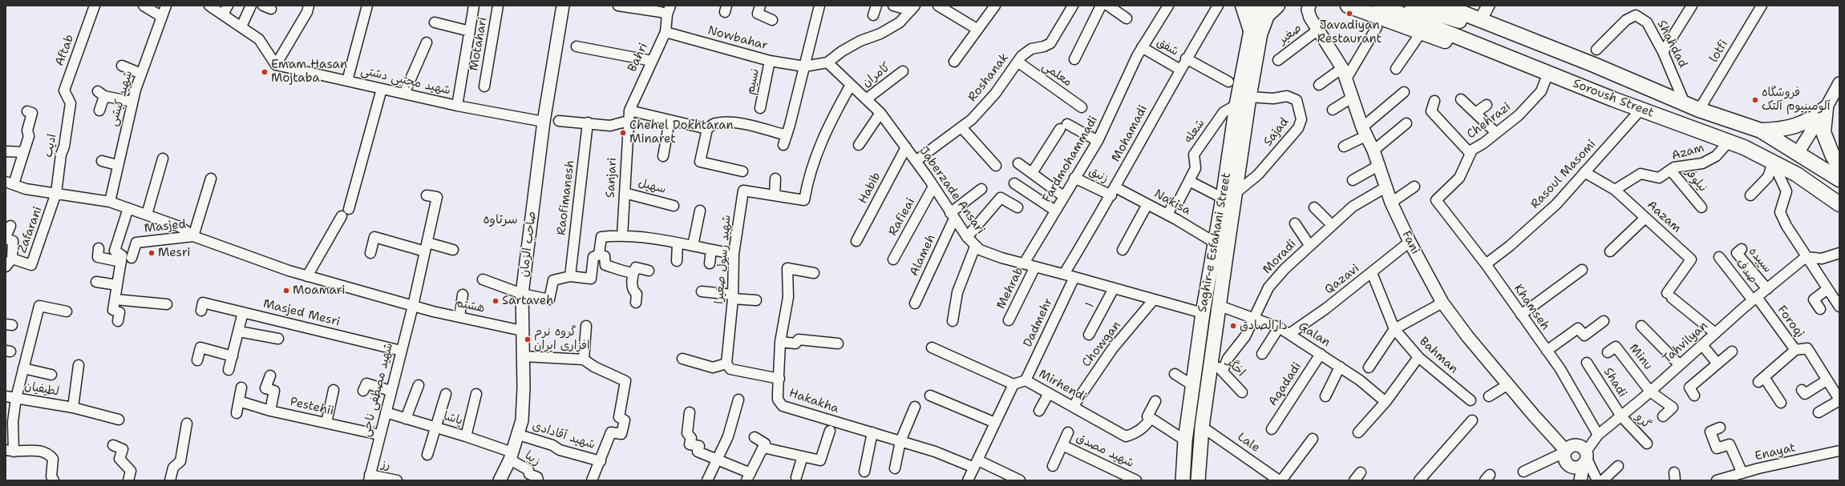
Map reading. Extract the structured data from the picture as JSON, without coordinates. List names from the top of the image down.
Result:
{
  "streets": {
    "main road": ["Soroush Street", "Saghir-e Esfahani Street"],
    "street": [
      "صغیر",
      "Nowbahar",
      "Motahari",
      "Shahdad",
      "شفق",
      "Aftab",
      "lotfi",
      "Bahri",
      "معلمی",
      "کامران",
      "Roshanak",
      "شهید مجتبی دشتی",
      "نسیم",
      "شهید کیشی",
      "Chehrazi",
      "شعله",
      "Sajad",
      "Mohamadi",
      "ادیب",
      "Azam",
      "Fardmohammadi",
      "Rasoul Masomi",
      "زنبق",
      "Sanjari",
      "نیلوفر",
      "سهیل",
      "Habib",
      "Jaberzade Ansari",
      "Raofimanesh",
      "Nakisa",
      "Rafieai",
      "Aazam",
      "Masjed",
      "Zafarani",
      "Fani",
      "صاحب الزمان",
      "Alameh",
      "Moradi",
      "شهید رسول صغیرا",
      "سپیده",
      "صدف",
      "Qazavi",
      "Mehrab",
      "۱",
      "هشتم",
      "Khamseh",
      "Masjed Mesri",
      "Foroqi",
      "Dadmehr",
      "Galan",
      "Tahvilyan",
      "Chowgan",
      "Bahman",
      "Minu",
      "اخگر",
      "Shadi",
      "Aqadadi",
      "Mirhendi",
      "لطیفیان",
      "شهید مصطفی ناجی",
      "Hakakha",
      "Pestehii",
      "پاشا",
      "گرو",
      "شهید آقادادی",
      "Lale",
      "شهید مصدق",
      "Enayat",
      "زیبا",
      "رز"
    ]
  },
  "crossings": [
    ["صغیر", "Fani"],
    ["Nowbahar", "Bahri"],
    ["Nowbahar", "نسیم"],
    ["Shahdad", "Soroush Street"],
    ["شفق", "Mohamadi"],
    ["شفق", "Fardmohammadi"],
    ["Aftab", "ادیب"],
    ["lotfi", "Soroush Street"],
    ["Bahri", "Sanjari"],
    ["معلمی", "Roshanak"],
    ["کامران", "Jaberzade Ansari"],
    ["Roshanak", "Jaberzade Ansari"],
    ["شهید مجتبی دشتی", "صاحب الزمان"],
    ["Soroush Street", "Azam"],
    ["Soroush Street", "Rasoul Masomi"],
    ["Chehrazi", "Khamseh"],
    ["شعله", "Nakisa"],
    ["شعله", "Saghir-e Esfahani Street"],
    ["Sajad", "Saghir-e Esfahani Street"],
    ["Mohamadi", "زنبق"],
    ["Mohamadi", "Jaberzade Ansari"],
    ["Mohamadi", "Nakisa"],
    ["ادیب", "Zafarani"],
    ["Azam", "نیلوفر"],
    ["Azam", "Aazam"],
    ["Fardmohammadi", "زنبق"],
    ["Fardmohammadi", "Jaberzade Ansari"],
    ["Rasoul Masomi", "Aazam"],
    ["Rasoul Masomi", "Khamseh"],
    ["زنبق", "Nakisa"],
    ["Sanjari", "سهیل"],
    ["Habib", "Jaberzade Ansari"],
    ["Jaberzade Ansari", "Rafieai"],
    ["Jaberzade Ansari", "Saghir-e Esfahani Street"],
    ["Jaberzade Ansari", "Alameh"],
    ["Jaberzade Ansari", "شهید رسول صغیرا"],
    ["Jaberzade Ansari", "Mehrab"],
    ["Jaberzade Ansari", "۱"],
    ["Jaberzade Ansari", "Dadmehr"],
    ["Jaberzade Ansari", "Chowgan"],
    ["Nakisa", "Saghir-e Esfahani Street"],
    ["Aazam", "Tahvilyan"],
    ["Masjed", "هشتم"],
    ["Saghir-e Esfahani Street", "Galan"],
    ["Saghir-e Esfahani Street", "اخگر"],
    ["Saghir-e Esfahani Street", "Lale"],
    ["Fani", "Moradi"],
    ["Fani", "Qazavi"],
    ["Fani", "Tahvilyan"],
    ["صاحب الزمان", "هشتم"],
    ["صاحب الزمان", "پاشا"],
    ["صاحب الزمان", "شهید آقادادی"],
    ["صاحب الزمان", "زیبا"],
    ["Moradi", "Galan"],
    ["Moradi", "اخگر"],
    ["سپیده", "Tahvilyan"],
    ["صدف", "Foroqi"],
    ["صدف", "Tahvilyan"],
    ["Qazavi", "Galan"],
    ["Qazavi", "Bahman"],
    ["هشتم", "شهید مصطفی ناجی"],
    ["Khamseh", "Tahvilyan"],
    ["Masjed Mesri", "شهید مصطفی ناجی"],
    ["Foroqi", "Tahvilyan"],
    ["Dadmehr", "Mirhendi"],
    ["Galan", "Aqadadi"],
    ["Tahvilyan", "Minu"],
    ["Tahvilyan", "Shadi"],
    ["Tahvilyan", "گرو"],
    ["Chowgan", "Mirhendi"],
    ["Shadi", "گرو"],
    ["شهید مصطفی ناجی", "Pestehii"],
    ["شهید مصطفی ناجی", "پاشا"],
    ["شهید مصطفی ناجی", "رز"],
    ["پاشا", "زیبا"]
  ],
  "districts": ["سرتاوه"],
  "places": [
    "Javadiyan Restaurant",
    "Emam Hasan Mojtaba",
    "فروشگاه آلومینیوم آلتک",
    "Chehel Dokhtaran Minaret",
    "Mesri",
    "Moamari",
    "Sartaveh",
    "دارالصادق",
    "گروه نرم افزاری ایران"
  ]
}
